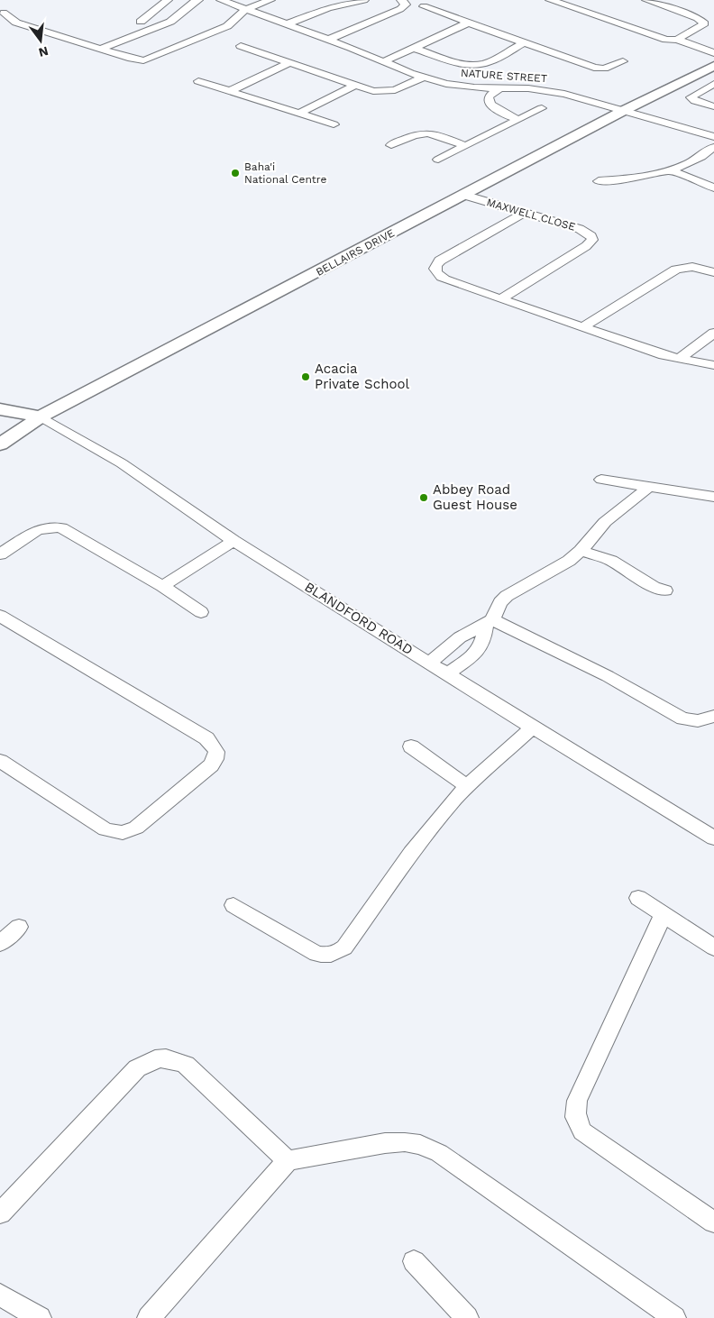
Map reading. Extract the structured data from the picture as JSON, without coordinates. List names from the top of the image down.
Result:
{
  "streets": {
    "street": [
      "NATURE STREET",
      "MAXWELL CLOSE",
      "BELLAIRS DRIVE",
      "BLANDFORD ROAD"
    ]
  },
  "crossings": [
    ["NATURE STREET", "BELLAIRS DRIVE"],
    ["MAXWELL CLOSE", "BELLAIRS DRIVE"],
    ["BELLAIRS DRIVE", "BLANDFORD ROAD"]
  ],
  "places": ["Baha'i National Centre", "Acacia Private School", "Abbey Road Guest House"],
  "north": "bottom"
}
